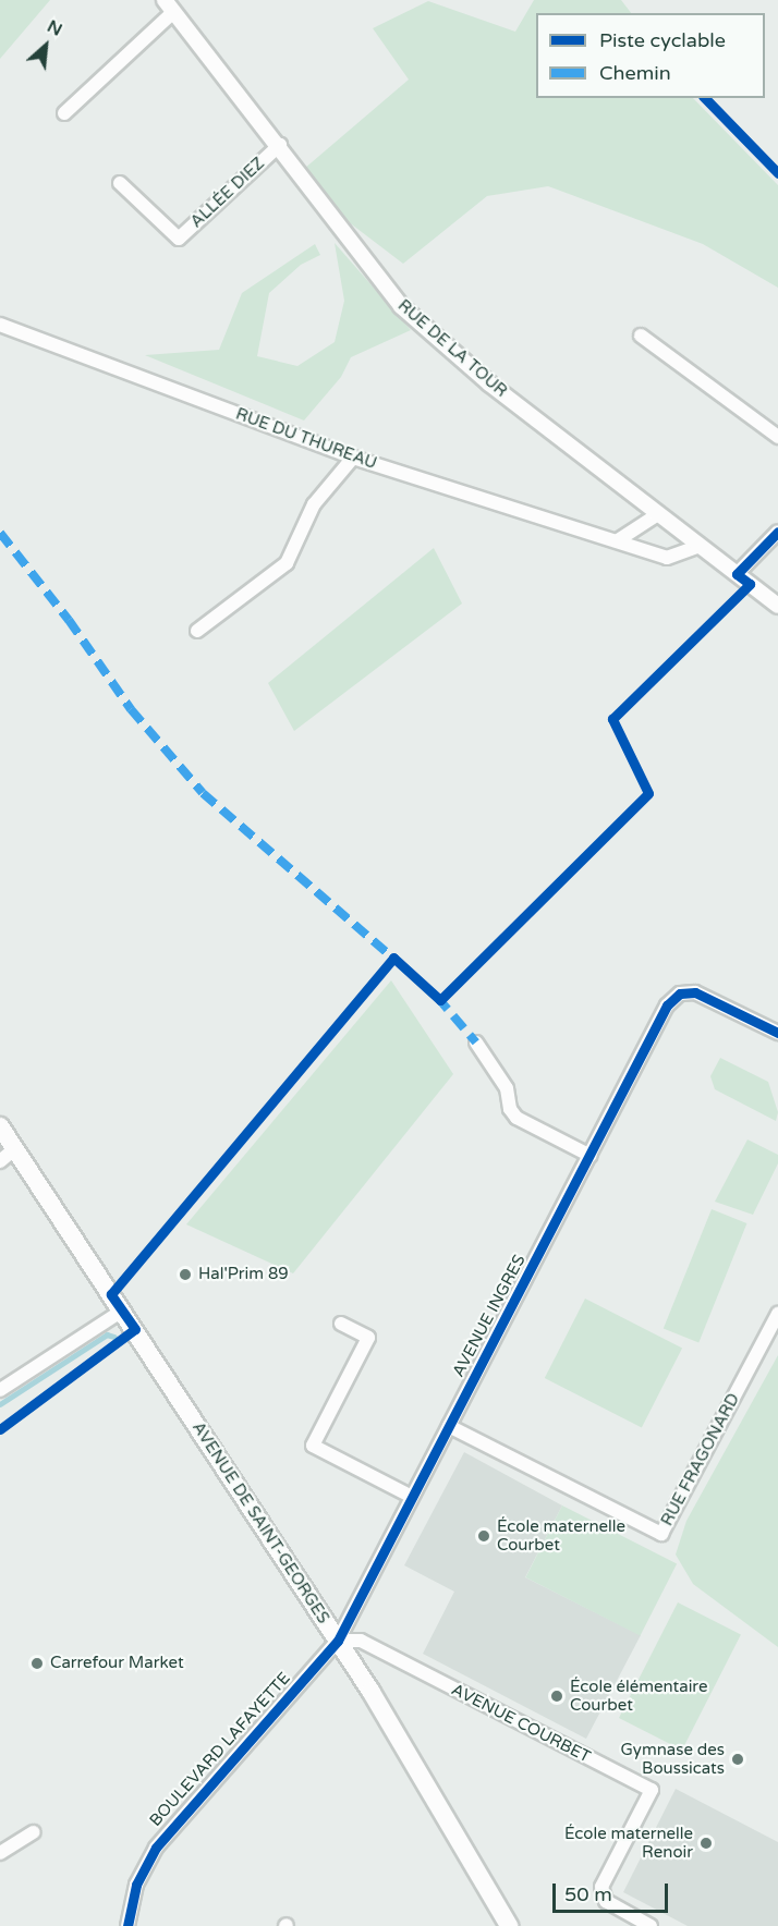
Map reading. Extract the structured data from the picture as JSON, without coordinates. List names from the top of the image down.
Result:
{
  "streets": {
    "main road": ["AVENUE DE SAINT-GEORGES"],
    "street": [
      "ALLÉE DIEZ",
      "RUE DE LA TOUR",
      "RUE DU THUREAU",
      "AVENUE INGRES",
      "RUE FRAGONARD",
      "AVENUE COURBET",
      "BOULEVARD LAFAYETTE"
    ]
  },
  "crossings": [
    ["ALLÉE DIEZ", "RUE DE LA TOUR"],
    ["RUE DE LA TOUR", "RUE DU THUREAU"],
    ["AVENUE INGRES", "RUE FRAGONARD"],
    ["AVENUE INGRES", "AVENUE DE SAINT-GEORGES"],
    ["AVENUE INGRES", "AVENUE COURBET"],
    ["AVENUE INGRES", "BOULEVARD LAFAYETTE"],
    ["AVENUE DE SAINT-GEORGES", "AVENUE COURBET"],
    ["AVENUE DE SAINT-GEORGES", "BOULEVARD LAFAYETTE"],
    ["AVENUE COURBET", "BOULEVARD LAFAYETTE"]
  ],
  "places": [
    "Hal'Prim 89",
    "École maternelle Courbet",
    "Carrefour Market",
    "École élémentaire Courbet",
    "Gymnase des Boussicats",
    "École maternelle Renoir"
  ],
  "legend": ["Piste cyclable", "Chemin"],
  "scale_bar": "50 m",
  "north": "top right"
}
